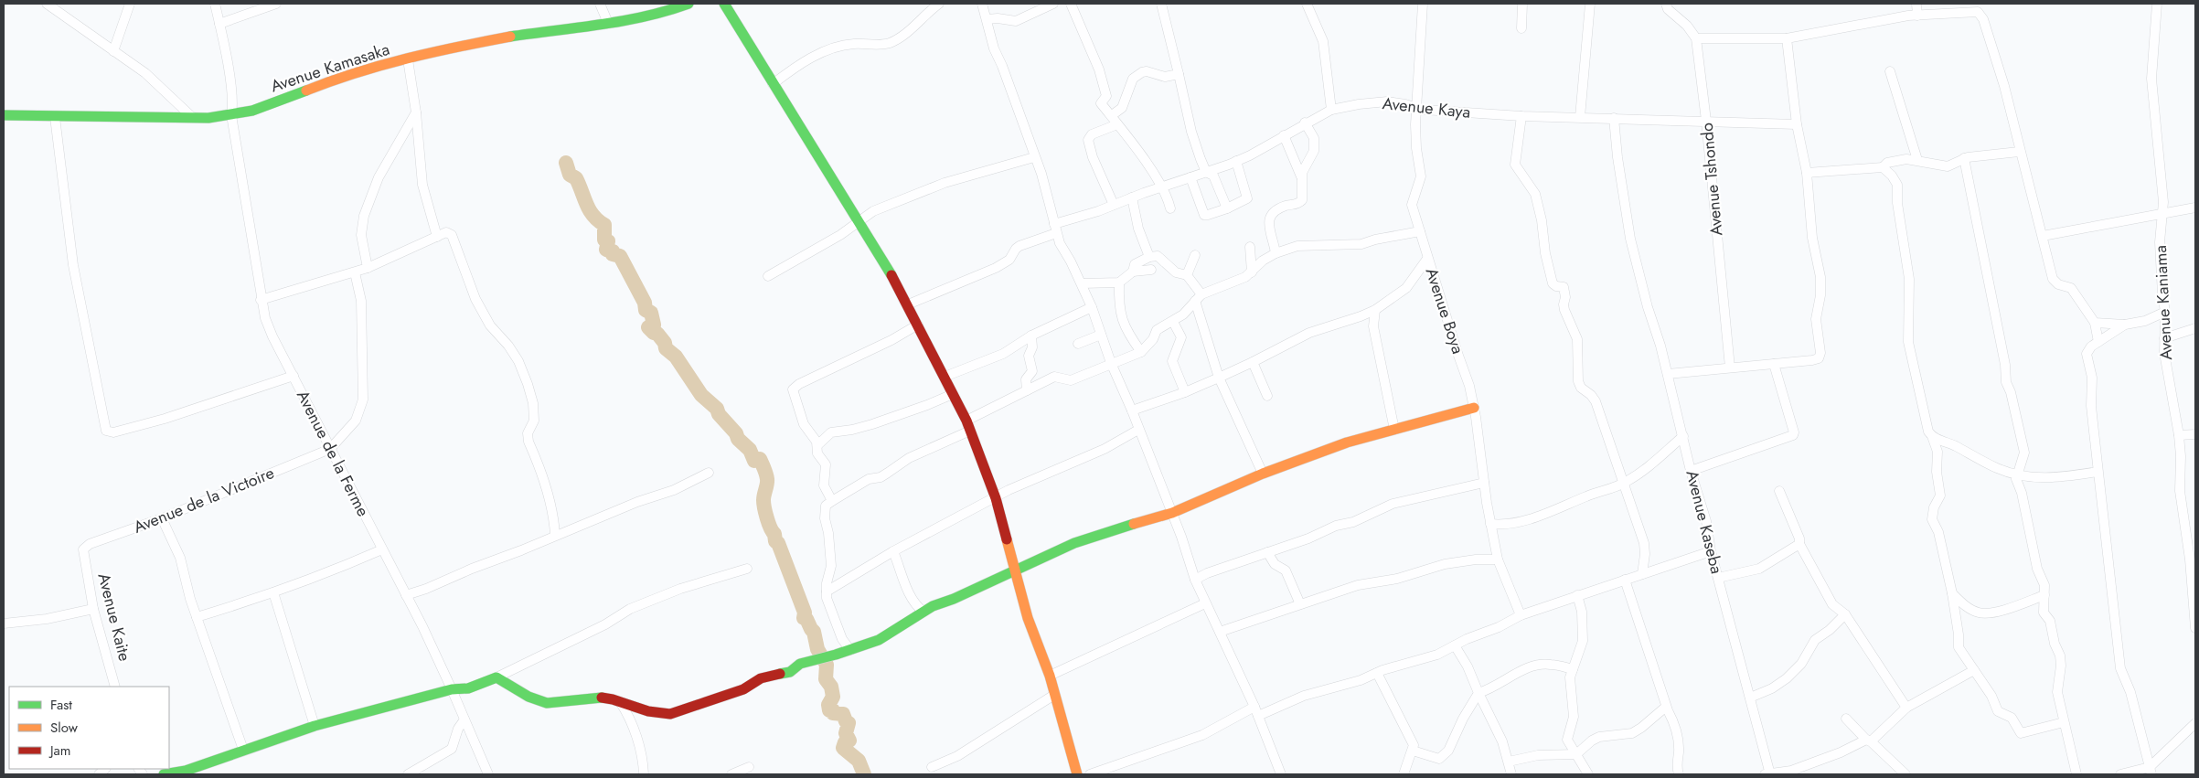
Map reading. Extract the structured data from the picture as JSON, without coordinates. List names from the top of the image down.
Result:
{
  "streets": {
    "street": [
      "Avenue Kamasaka",
      "Avenue Kaya",
      "Avenue Tshondo",
      "Avenue Kaniama",
      "Avenue Boya",
      "Avenue de la Ferme",
      "Avenue de la Victoire",
      "Avenue Kaseba",
      "Avenue Kaite"
    ]
  },
  "crossings": [
    ["Avenue Kamasaka", "Avenue de la Ferme"],
    ["Avenue Kaya", "Avenue Tshondo"],
    ["Avenue Kaya", "Avenue Boya"],
    ["Avenue Kaya", "Avenue Kaseba"],
    ["Avenue de la Ferme", "Avenue de la Victoire"],
    ["Avenue de la Victoire", "Avenue Kaite"]
  ],
  "legend": ["Fast", "Slow", "Jam"]
}
